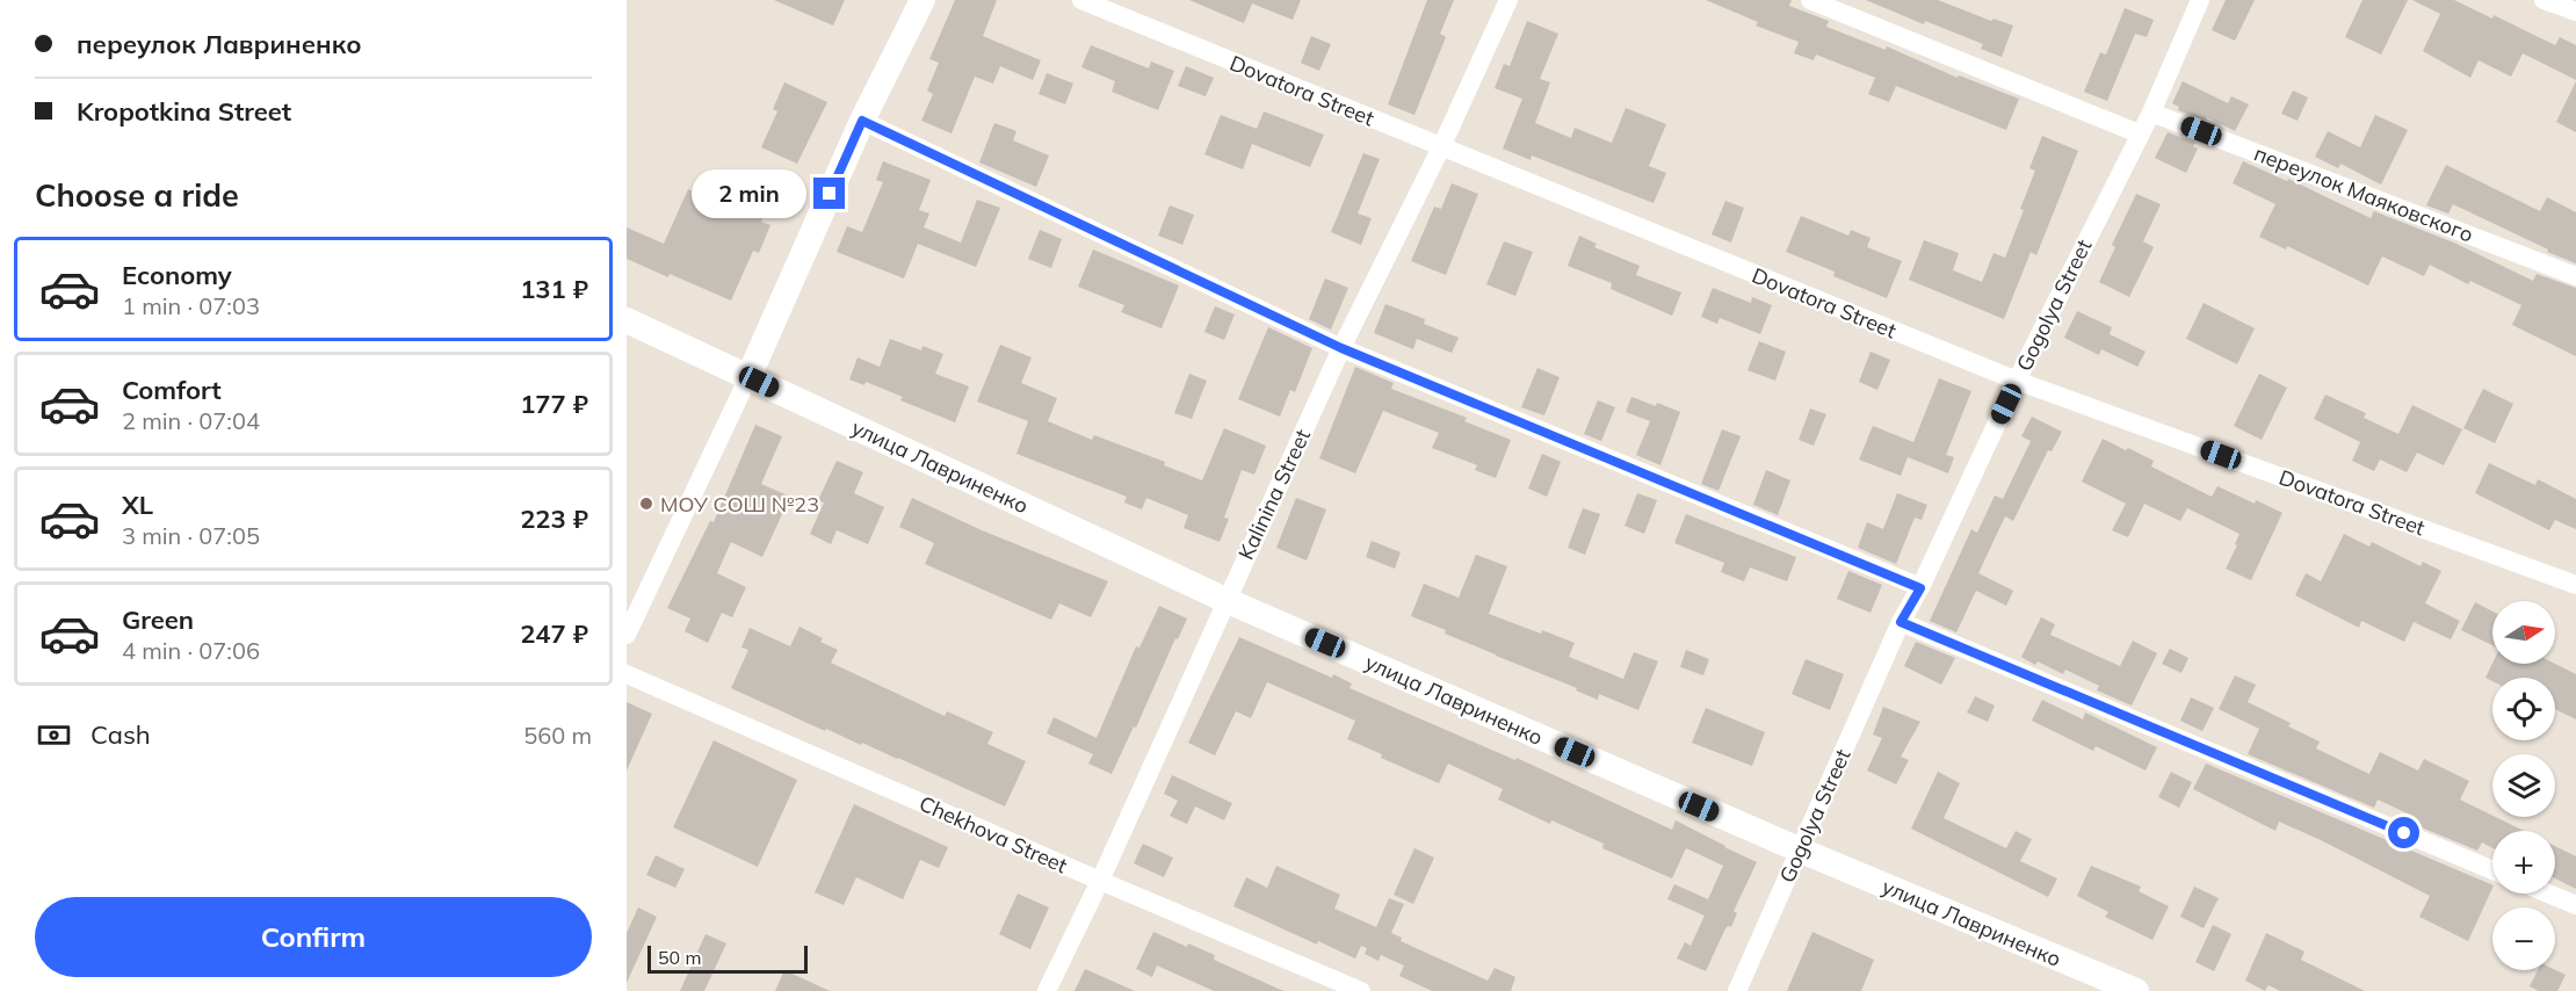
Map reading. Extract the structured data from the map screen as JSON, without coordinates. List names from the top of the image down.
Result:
{
  "streets": {
    "main road": ["улица Лавриненко"],
    "street": [
      "Dovatora Street",
      "переулок Маяковского",
      "Gogolya Street",
      "Kalinina Street",
      "Chekhova Street"
    ]
  },
  "crossings": [
    ["Dovatora Street", "Gogolya Street"],
    ["Dovatora Street", "Kalinina Street"],
    ["переулок Маяковского", "Gogolya Street"],
    ["Gogolya Street", "улица Лавриненко"],
    ["улица Лавриненко", "Kalinina Street"],
    ["Kalinina Street", "Chekhova Street"]
  ],
  "places": ["МОУ СОШ №23"],
  "scale_bar": "50 m",
  "north": "right",
  "page": {
    "banner": ["переулок Лавриненко", "Kropotkina Street"],
    "heading": "Choose a ride",
    "bubble": "2 min",
    "list": [
      {
        "name": "Economy",
        "note": "1 min · 07:03",
        "value": "131 ₽"
      },
      {
        "name": "Comfort",
        "note": "2 min · 07:04",
        "value": "177 ₽"
      },
      {
        "name": "XL",
        "note": "3 min · 07:05",
        "value": "223 ₽"
      },
      {
        "name": "Green",
        "note": "4 min · 07:06",
        "value": "247 ₽"
      }
    ],
    "map_buttons": ["+", "−"],
    "pay": ["Cash", "560 m"],
    "buttons": "Confirm",
    "scale": "50 m"
  }
}
